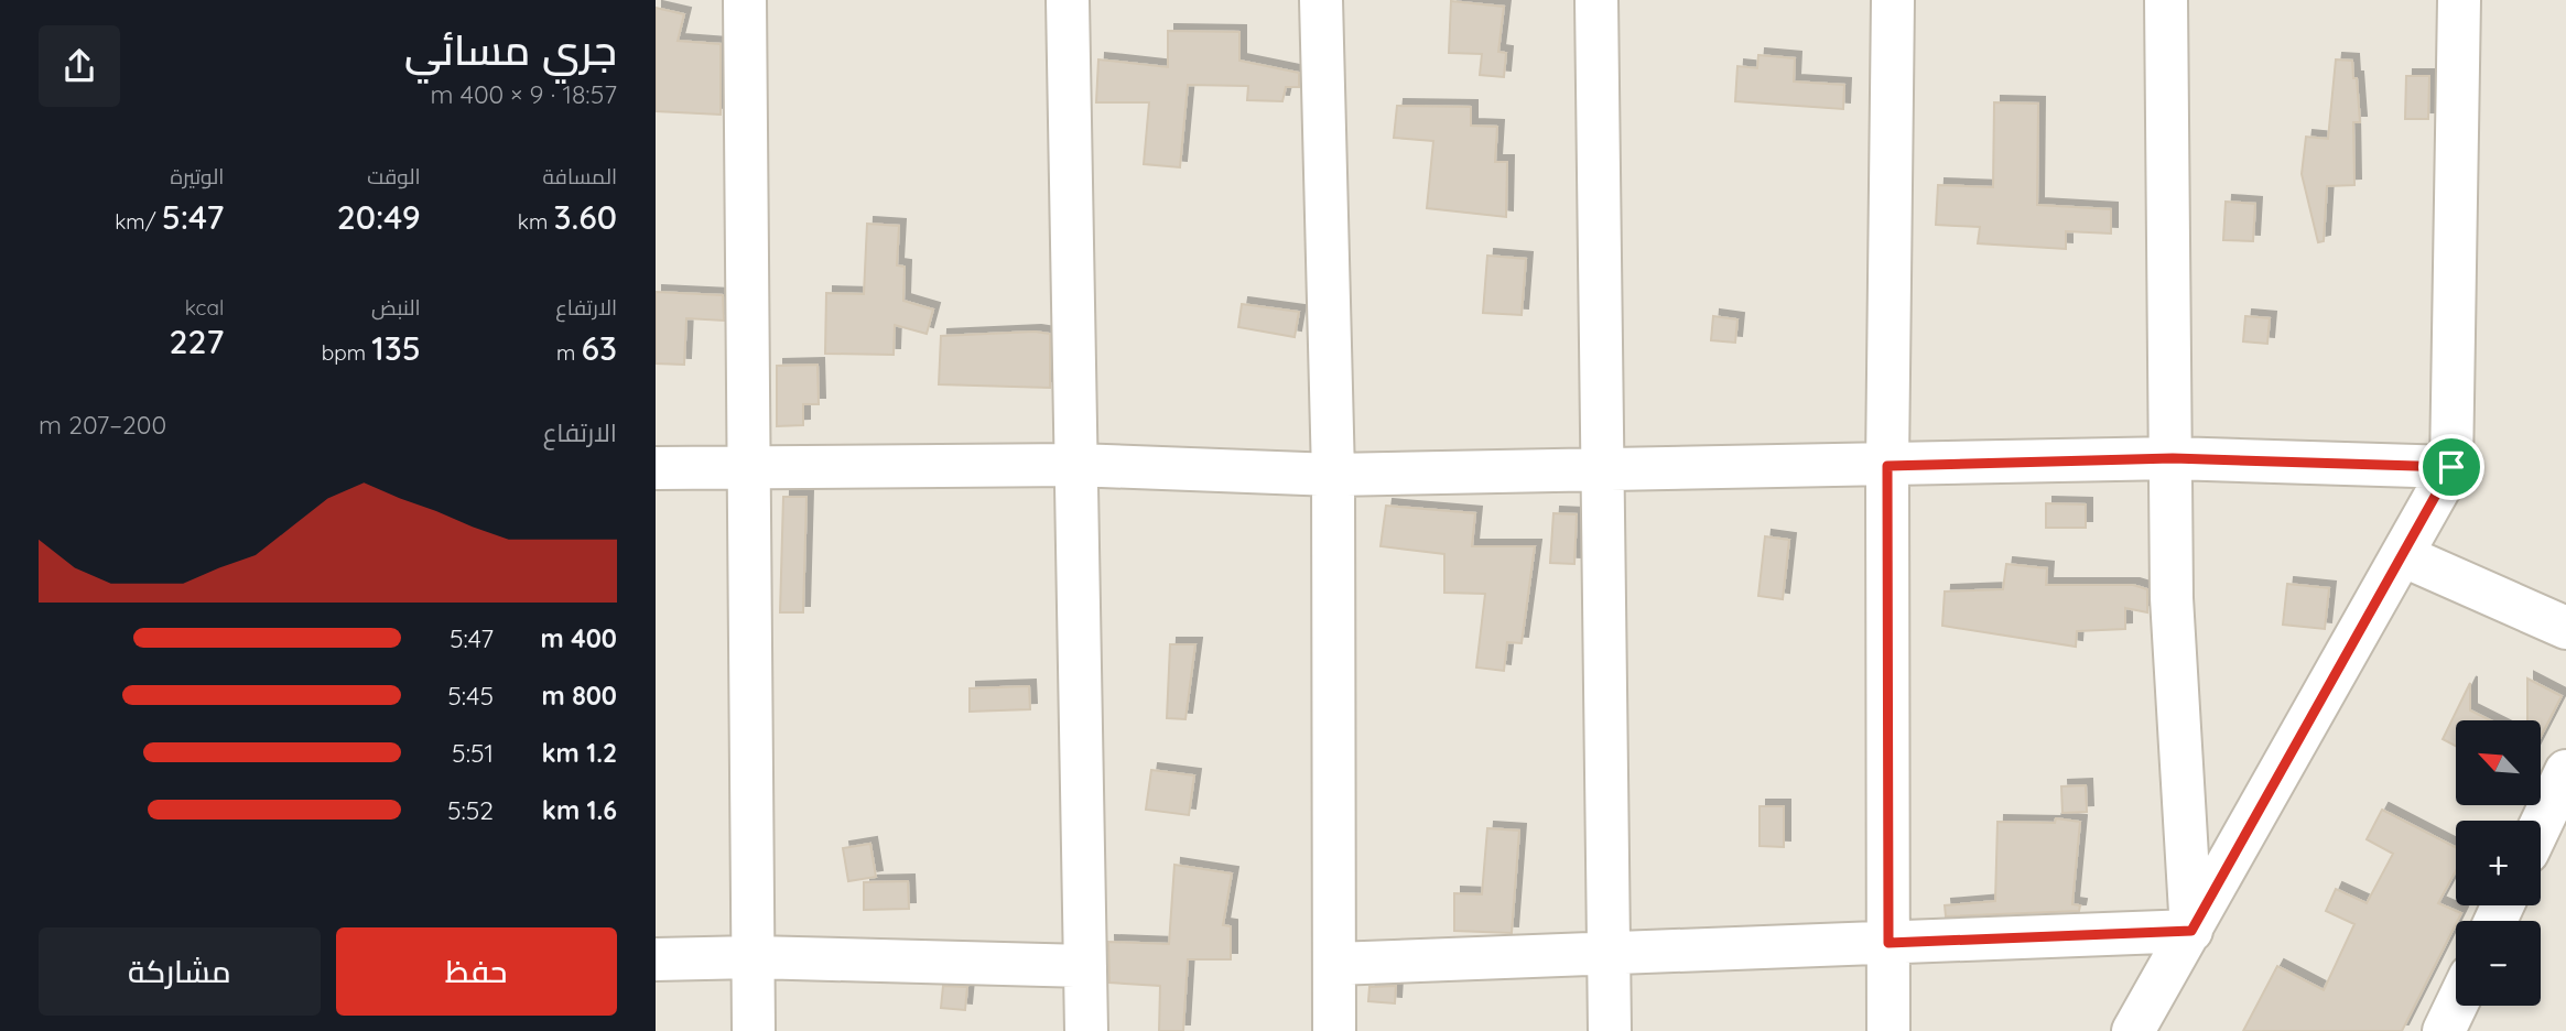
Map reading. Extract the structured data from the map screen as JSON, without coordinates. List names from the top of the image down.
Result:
{
  "north": "top left",
  "page": {
    "heading": ["جري مسائي", "18:57 · 9 × 400 m"],
    "stats": [
      ["المسافة", "3.60 km"],
      ["الوقت", "20:49"],
      ["الوتيرة", "5:47 /km"],
      ["الارتفاع", "63 m"],
      ["النبض", "135 bpm"],
      ["kcal", "227"]
    ],
    "chart": ["الارتفاع", "200–207 m"],
    "list": [
      {
        "name": "400 m",
        "note": "5:47"
      },
      {
        "name": "800 m",
        "note": "5:45"
      },
      {
        "name": "1.2 km",
        "note": "5:51"
      },
      {
        "name": "1.6 km",
        "note": "5:52"
      }
    ],
    "map_buttons": ["+", "−"],
    "buttons": ["حفظ", "مشاركة"]
  }
}
